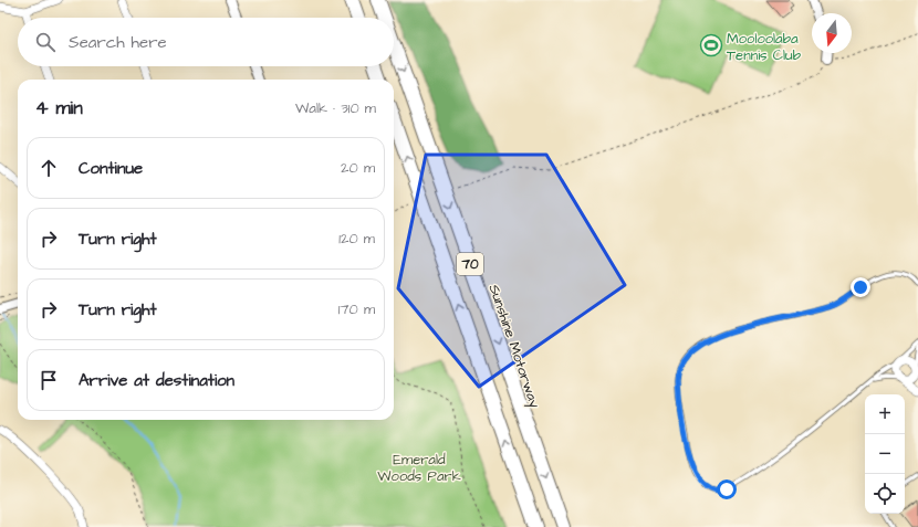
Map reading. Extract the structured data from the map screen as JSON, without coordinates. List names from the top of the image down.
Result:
{
  "streets": {
    "highway": ["70", "Sunshine Motorway"]
  },
  "parks": ["Emerald Woods Park"],
  "places": {
    "sports": ["Mooloolaba Tennis Club"]
  },
  "north": "bottom",
  "page": {
    "search": "Search here",
    "heading": ["4 min", "Walk · 310 m"],
    "list": [
      ["Continue", "20 m"],
      ["Turn right", "120 m"],
      ["Turn right", "170 m"],
      "Arrive at destination"
    ],
    "map_buttons": ["+", "−"]
  }
}
